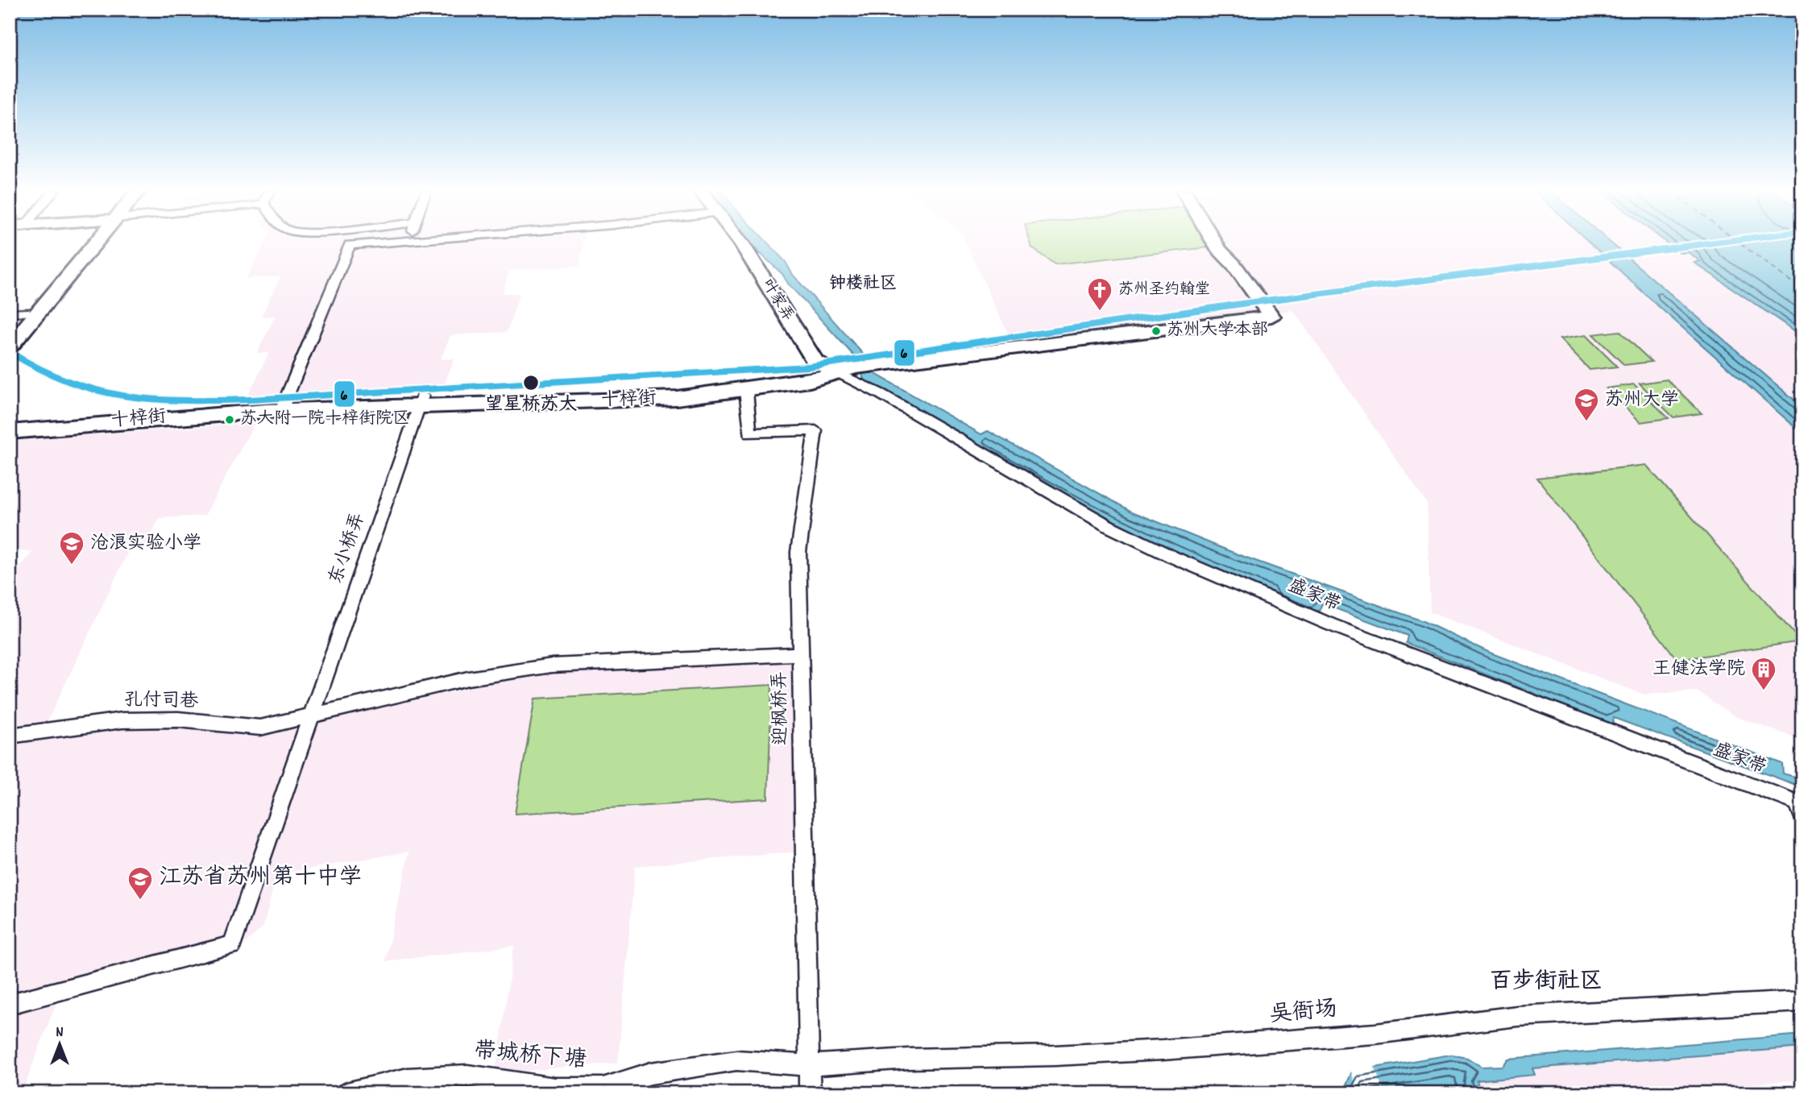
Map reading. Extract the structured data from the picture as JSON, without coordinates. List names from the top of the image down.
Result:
{
  "streets": {
    "street": [
      "叶家弄",
      "十梓街",
      "东小桥弄",
      "盛家带",
      "孔付司巷",
      "迎枫桥弄",
      "吴衙场",
      "带城桥下塘"
    ]
  },
  "crossings": [
    ["叶家弄", "十梓街"],
    ["叶家弄", "盛家带"],
    ["十梓街", "东小桥弄"],
    ["十梓街", "盛家带"],
    ["十梓街", "迎枫桥弄"],
    ["东小桥弄", "孔付司巷"],
    ["孔付司巷", "迎枫桥弄"],
    ["迎枫桥弄", "吴衙场"],
    ["迎枫桥弄", "带城桥下塘"],
    ["吴衙场", "带城桥下塘"]
  ],
  "districts": ["钟楼社区", "百步街社区"],
  "places": {
    "church": ["苏州圣约翰堂"],
    "other": ["苏州大学本部", "望星桥苏大", "苏大附一院十梓街院区"],
    "school or university": ["苏州大学", "沧浪实验小学", "江苏省苏州第十中学"],
    "building": ["王健法学院"]
  },
  "lines": ["transit line 6"],
  "north": "top"
}
